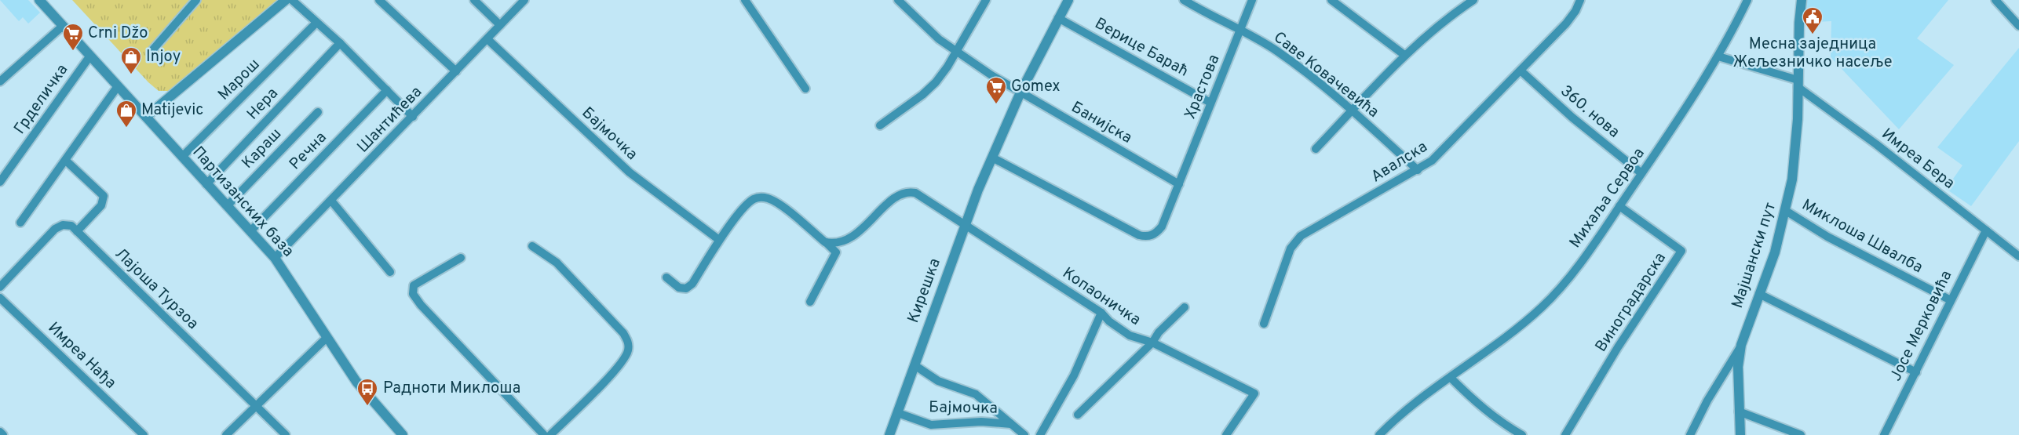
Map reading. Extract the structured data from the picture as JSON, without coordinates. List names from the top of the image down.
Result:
{
  "streets": {
    "street": [
      "Верице Бараћ",
      "Саве Ковачевића",
      "Марош",
      "Храстова",
      "Грделичка",
      "Нера",
      "360. нова",
      "Шантићева",
      "Банијска",
      "Бајмочка",
      "Караш",
      "Речна",
      "Имреа Бера",
      "Авалска",
      "Михаља Сервоа",
      "Партизанских база",
      "Миклоша Швалба",
      "Мајшански пут",
      "Лајоша Турзоа",
      "Кирешка",
      "Копаоничка",
      "Виноградарска",
      "Јосе Мерковића",
      "Имреа Нађа"
    ]
  },
  "crossings": [
    ["Верице Бараћ", "Храстова"],
    ["Верице Бараћ", "Кирешка"],
    ["Саве Ковачевића", "Храстова"],
    ["Саве Ковачевића", "Авалска"],
    ["Марош", "Партизанских база"],
    ["Храстова", "Банијска"],
    ["Грделичка", "Партизанских база"],
    ["Нера", "Партизанских база"],
    ["360. нова", "Авалска"],
    ["360. нова", "Михаља Сервоа"],
    ["Шантићева", "Бајмочка"],
    ["Шантићева", "Партизанских база"],
    ["Банијска", "Кирешка"],
    ["Бајмочка", "Кирешка"],
    ["Караш", "Партизанских база"],
    ["Речна", "Партизанских база"],
    ["Имреа Бера", "Михаља Сервоа"],
    ["Имреа Бера", "Мајшански пут"],
    ["Имреа Бера", "Јосе Мерковића"],
    ["Михаља Сервоа", "Виноградарска"],
    ["Миклоша Швалба", "Мајшански пут"],
    ["Миклоша Швалба", "Јосе Мерковића"],
    ["Кирешка", "Копаоничка"]
  ],
  "places": {
    "public building": ["Месна заједница Жељезничко насеље"],
    "supermarket": ["Crni Džo", "Gomex"],
    "shop": ["Injoy", "Matijevic"],
    "bus stop": ["Радноти Миклоша"]
  }
}
